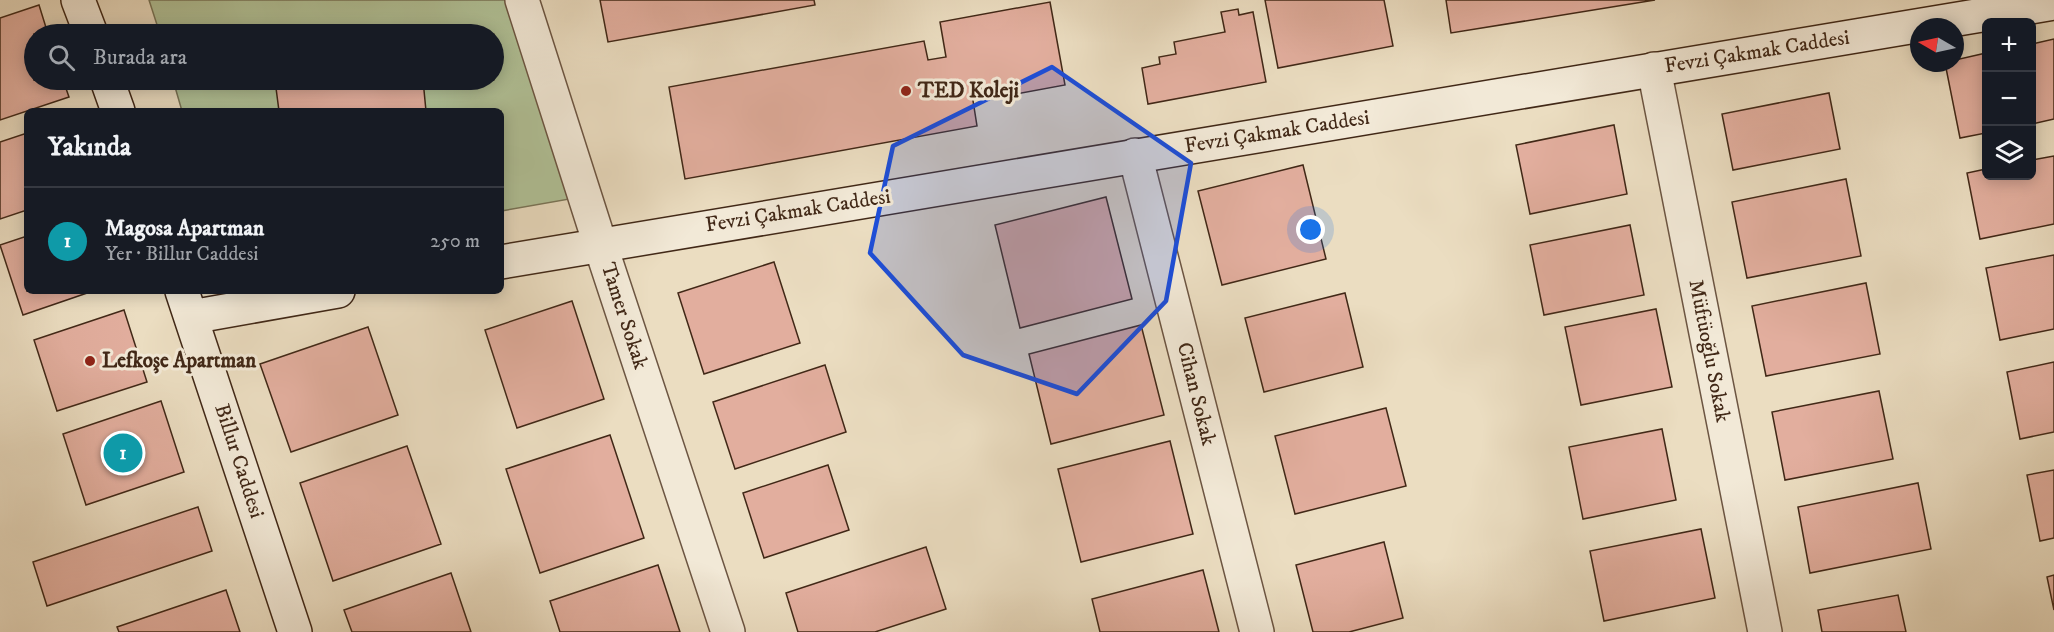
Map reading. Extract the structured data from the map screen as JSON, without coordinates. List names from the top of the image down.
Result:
{
  "streets": {
    "street": [
      "Fevzi Çakmak Caddesi",
      "Tamer Sokak",
      "Müftüoğlu Sokak",
      "Cihan Sokak",
      "Billur Caddesi"
    ]
  },
  "crossings": [
    ["Fevzi Çakmak Caddesi", "Tamer Sokak"],
    ["Fevzi Çakmak Caddesi", "Müftüoğlu Sokak"],
    ["Fevzi Çakmak Caddesi", "Cihan Sokak"]
  ],
  "places": ["TED Koleji", "Lefkoşe Apartman"],
  "north": "left",
  "page": {
    "map_buttons": ["+", "−"],
    "search": "Burada ara",
    "heading": "Yakında",
    "list": [
      {
        "mark": "1",
        "name": "Magosa Apartman",
        "note": "Yer · Billur Caddesi",
        "value": "250 m"
      }
    ],
    "pins": "1"
  }
}
